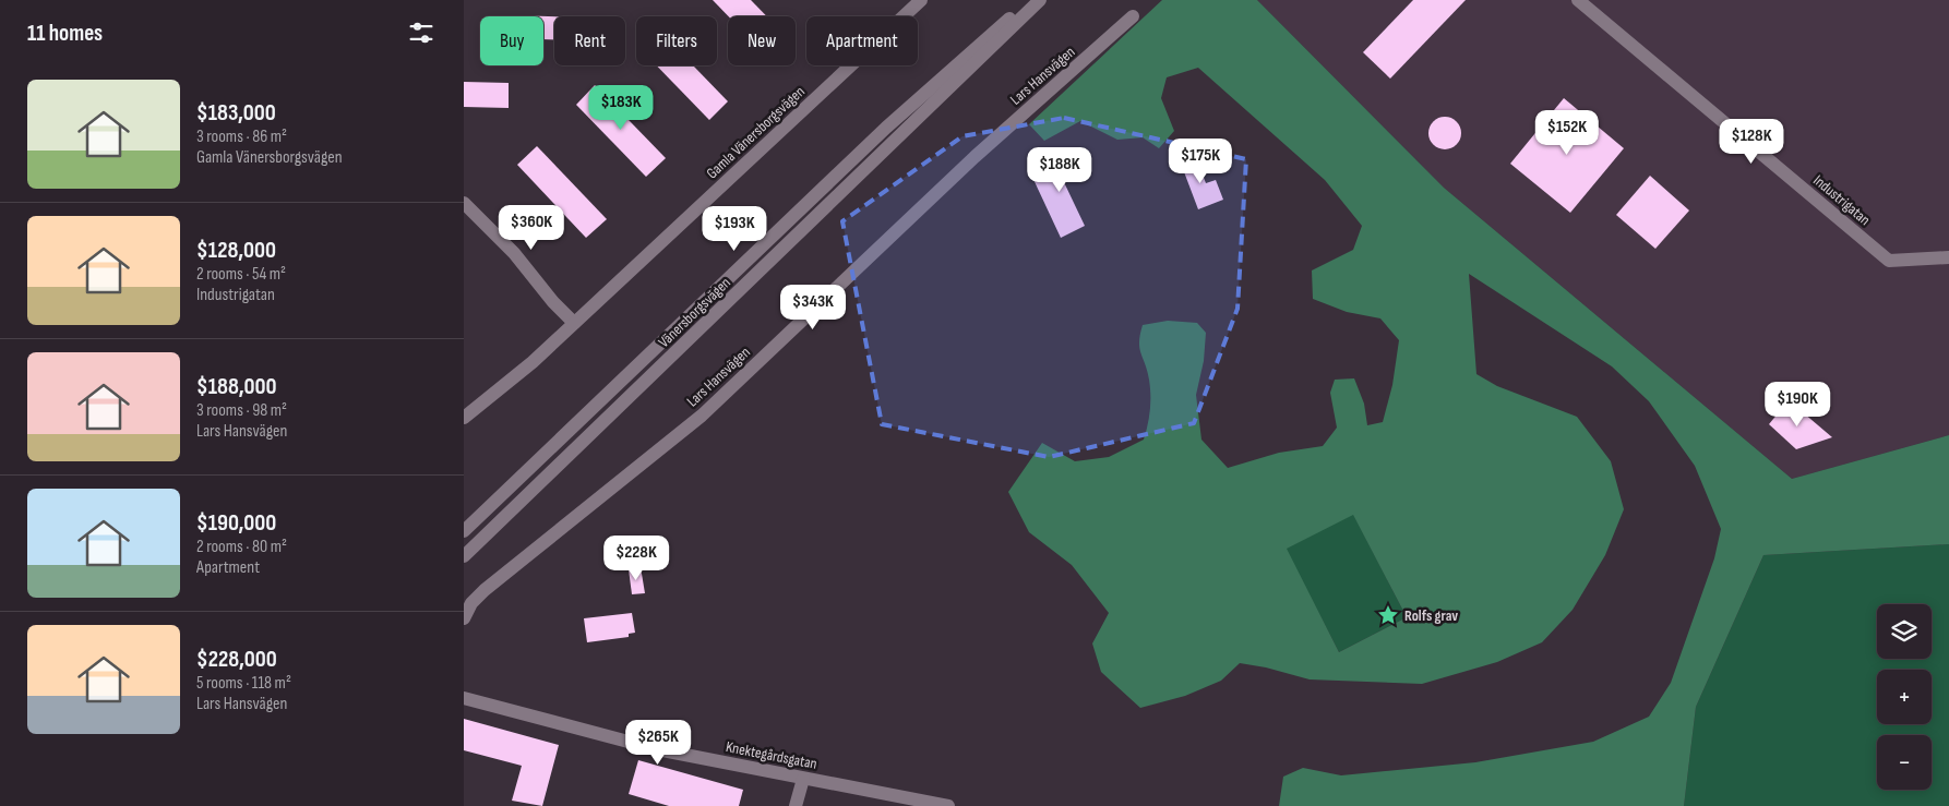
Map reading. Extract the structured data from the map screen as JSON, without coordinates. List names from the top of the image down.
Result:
{
  "streets": {
    "street": [
      "Lars Hansvägen",
      "Gamla Vänersborgsvägen",
      "Industrigatan",
      "Vänersborgsvägen",
      "Knektegårdsgatan"
    ]
  },
  "places": {
    "place": ["Rolfs grav"]
  },
  "page": {
    "heading": "11 homes",
    "chip": [
      "Buy",
      "Rent",
      "Filters",
      "New",
      "Apartment"
    ],
    "list": [
      {
        "name": "$183,000",
        "note": "3 rooms · 86 m² · Gamla Vänersborgsvägen"
      },
      {
        "name": "$128,000",
        "note": "2 rooms · 54 m² · Industrigatan"
      },
      {
        "name": "$188,000",
        "note": "3 rooms · 98 m² · Lars Hansvägen"
      },
      {
        "name": "$190,000",
        "note": "2 rooms · 80 m² · Apartment"
      },
      {
        "name": "$228,000",
        "note": "5 rooms · 118 m² · Lars Hansvägen"
      }
    ],
    "price": [
      "$183K",
      "$152K",
      "$128K",
      "$175K",
      "$188K",
      "$360K",
      "$193K",
      "$343K",
      "$190K",
      "$228K",
      "$265K"
    ],
    "map_buttons": ["+", "−"]
  }
}
